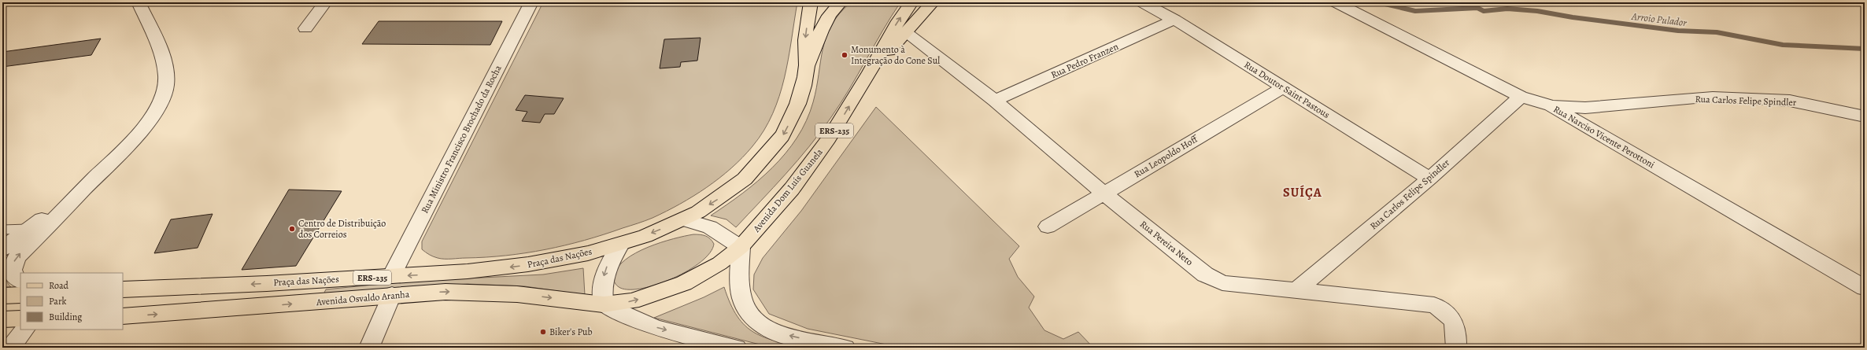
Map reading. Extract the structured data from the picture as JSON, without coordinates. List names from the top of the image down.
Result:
{
  "streets": {
    "main road": [
      "ERS-235",
      "Avenida Dom Luís Guanela",
      "Praça das Nações",
      "Avenida Osvaldo Aranha"
    ],
    "street": [
      "Rua Pedro Franzen",
      "Rua Doutor Saint Pastous",
      "Rua Carlos Felipe Spindler",
      "Rua Narciso Vicente Perottoni",
      "Rua Ministro Francisco Brochado da Rocha",
      "Rua Leopoldo Hoff",
      "Rua Pereira Neto"
    ]
  },
  "crossings": [
    ["Rua Pedro Franzen", "Rua Doutor Saint Pastous"],
    ["Rua Pedro Franzen", "Rua Pereira Neto"],
    ["Rua Doutor Saint Pastous", "Rua Carlos Felipe Spindler"],
    ["Rua Doutor Saint Pastous", "Rua Leopoldo Hoff"],
    ["Rua Carlos Felipe Spindler", "Rua Narciso Vicente Perottoni"],
    ["Rua Carlos Felipe Spindler", "Rua Pereira Neto"],
    ["ERS-235", "Praça das Nações"],
    ["Rua Ministro Francisco Brochado da Rocha", "Praça das Nações"],
    ["Rua Ministro Francisco Brochado da Rocha", "Avenida Osvaldo Aranha"],
    ["Rua Leopoldo Hoff", "Rua Pereira Neto"],
    ["Avenida Dom Luís Guanela", "Avenida Osvaldo Aranha"],
    ["Praça das Nações", "Avenida Osvaldo Aranha"]
  ],
  "one_way": ["Praça das Nações", "Avenida Osvaldo Aranha"],
  "districts": ["SUÍÇA"],
  "water": ["Arroio Pulador"],
  "places": ["Monumento à Integração do Cone Sul", "Centro de Distribuição dos Correios", "Biker's Pub"],
  "legend": ["Road", "Park", "Building"]
}
